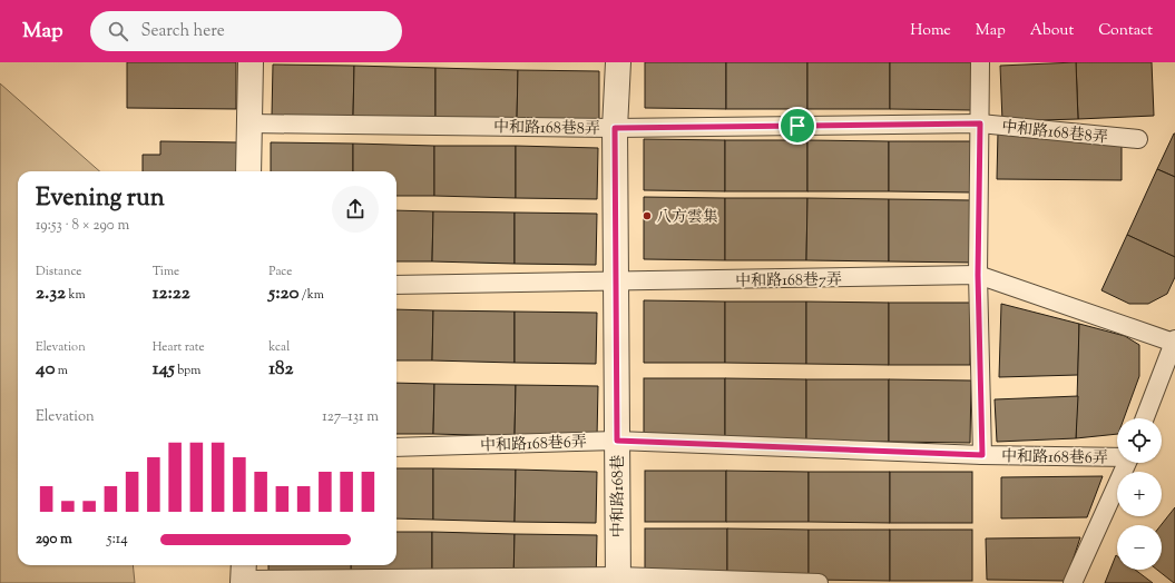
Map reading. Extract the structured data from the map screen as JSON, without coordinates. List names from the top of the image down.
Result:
{
  "streets": {
    "street": ["中和路168巷"],
    "lane": ["中和路168巷8弄", "中和路168巷7弄", "中和路168巷6弄"]
  },
  "crossings": [
    ["中和路168巷8弄", "中和路168巷"],
    ["中和路168巷7弄", "中和路168巷"],
    ["中和路168巷6弄", "中和路168巷"]
  ],
  "places": ["八方雲集"],
  "page": {
    "header": "Map",
    "search": "Search here",
    "nav": [
      "Home",
      "Map",
      "About",
      "Contact"
    ],
    "heading": ["Evening run", "19:53 · 8 × 290 m"],
    "stats": [
      ["Distance", "2.32 km"],
      ["Time", "12:22"],
      ["Pace", "5:20 /km"],
      ["Elevation", "40 m"],
      ["Heart rate", "145 bpm"],
      ["kcal", "182"]
    ],
    "chart": ["Elevation", "127–131 m"],
    "map_buttons": ["+", "−"],
    "list": [
      {
        "name": "290 m",
        "note": "5:14"
      }
    ]
  }
}
